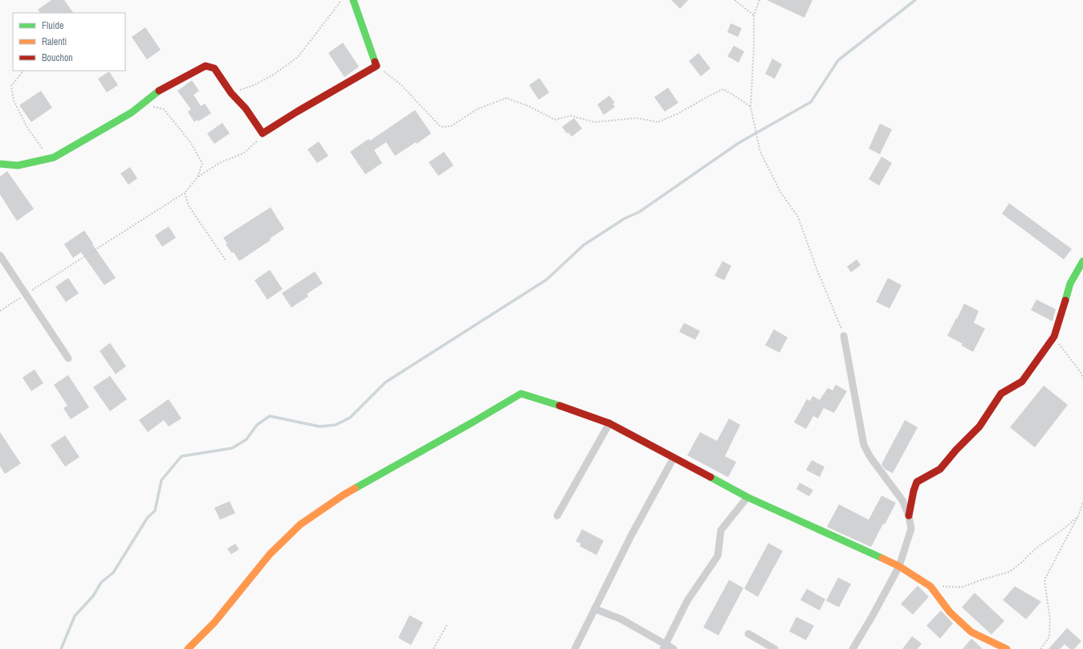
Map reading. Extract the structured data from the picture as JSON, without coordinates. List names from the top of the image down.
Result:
{
  "legend": ["Fluide", "Ralenti", "Bouchon"]
}
